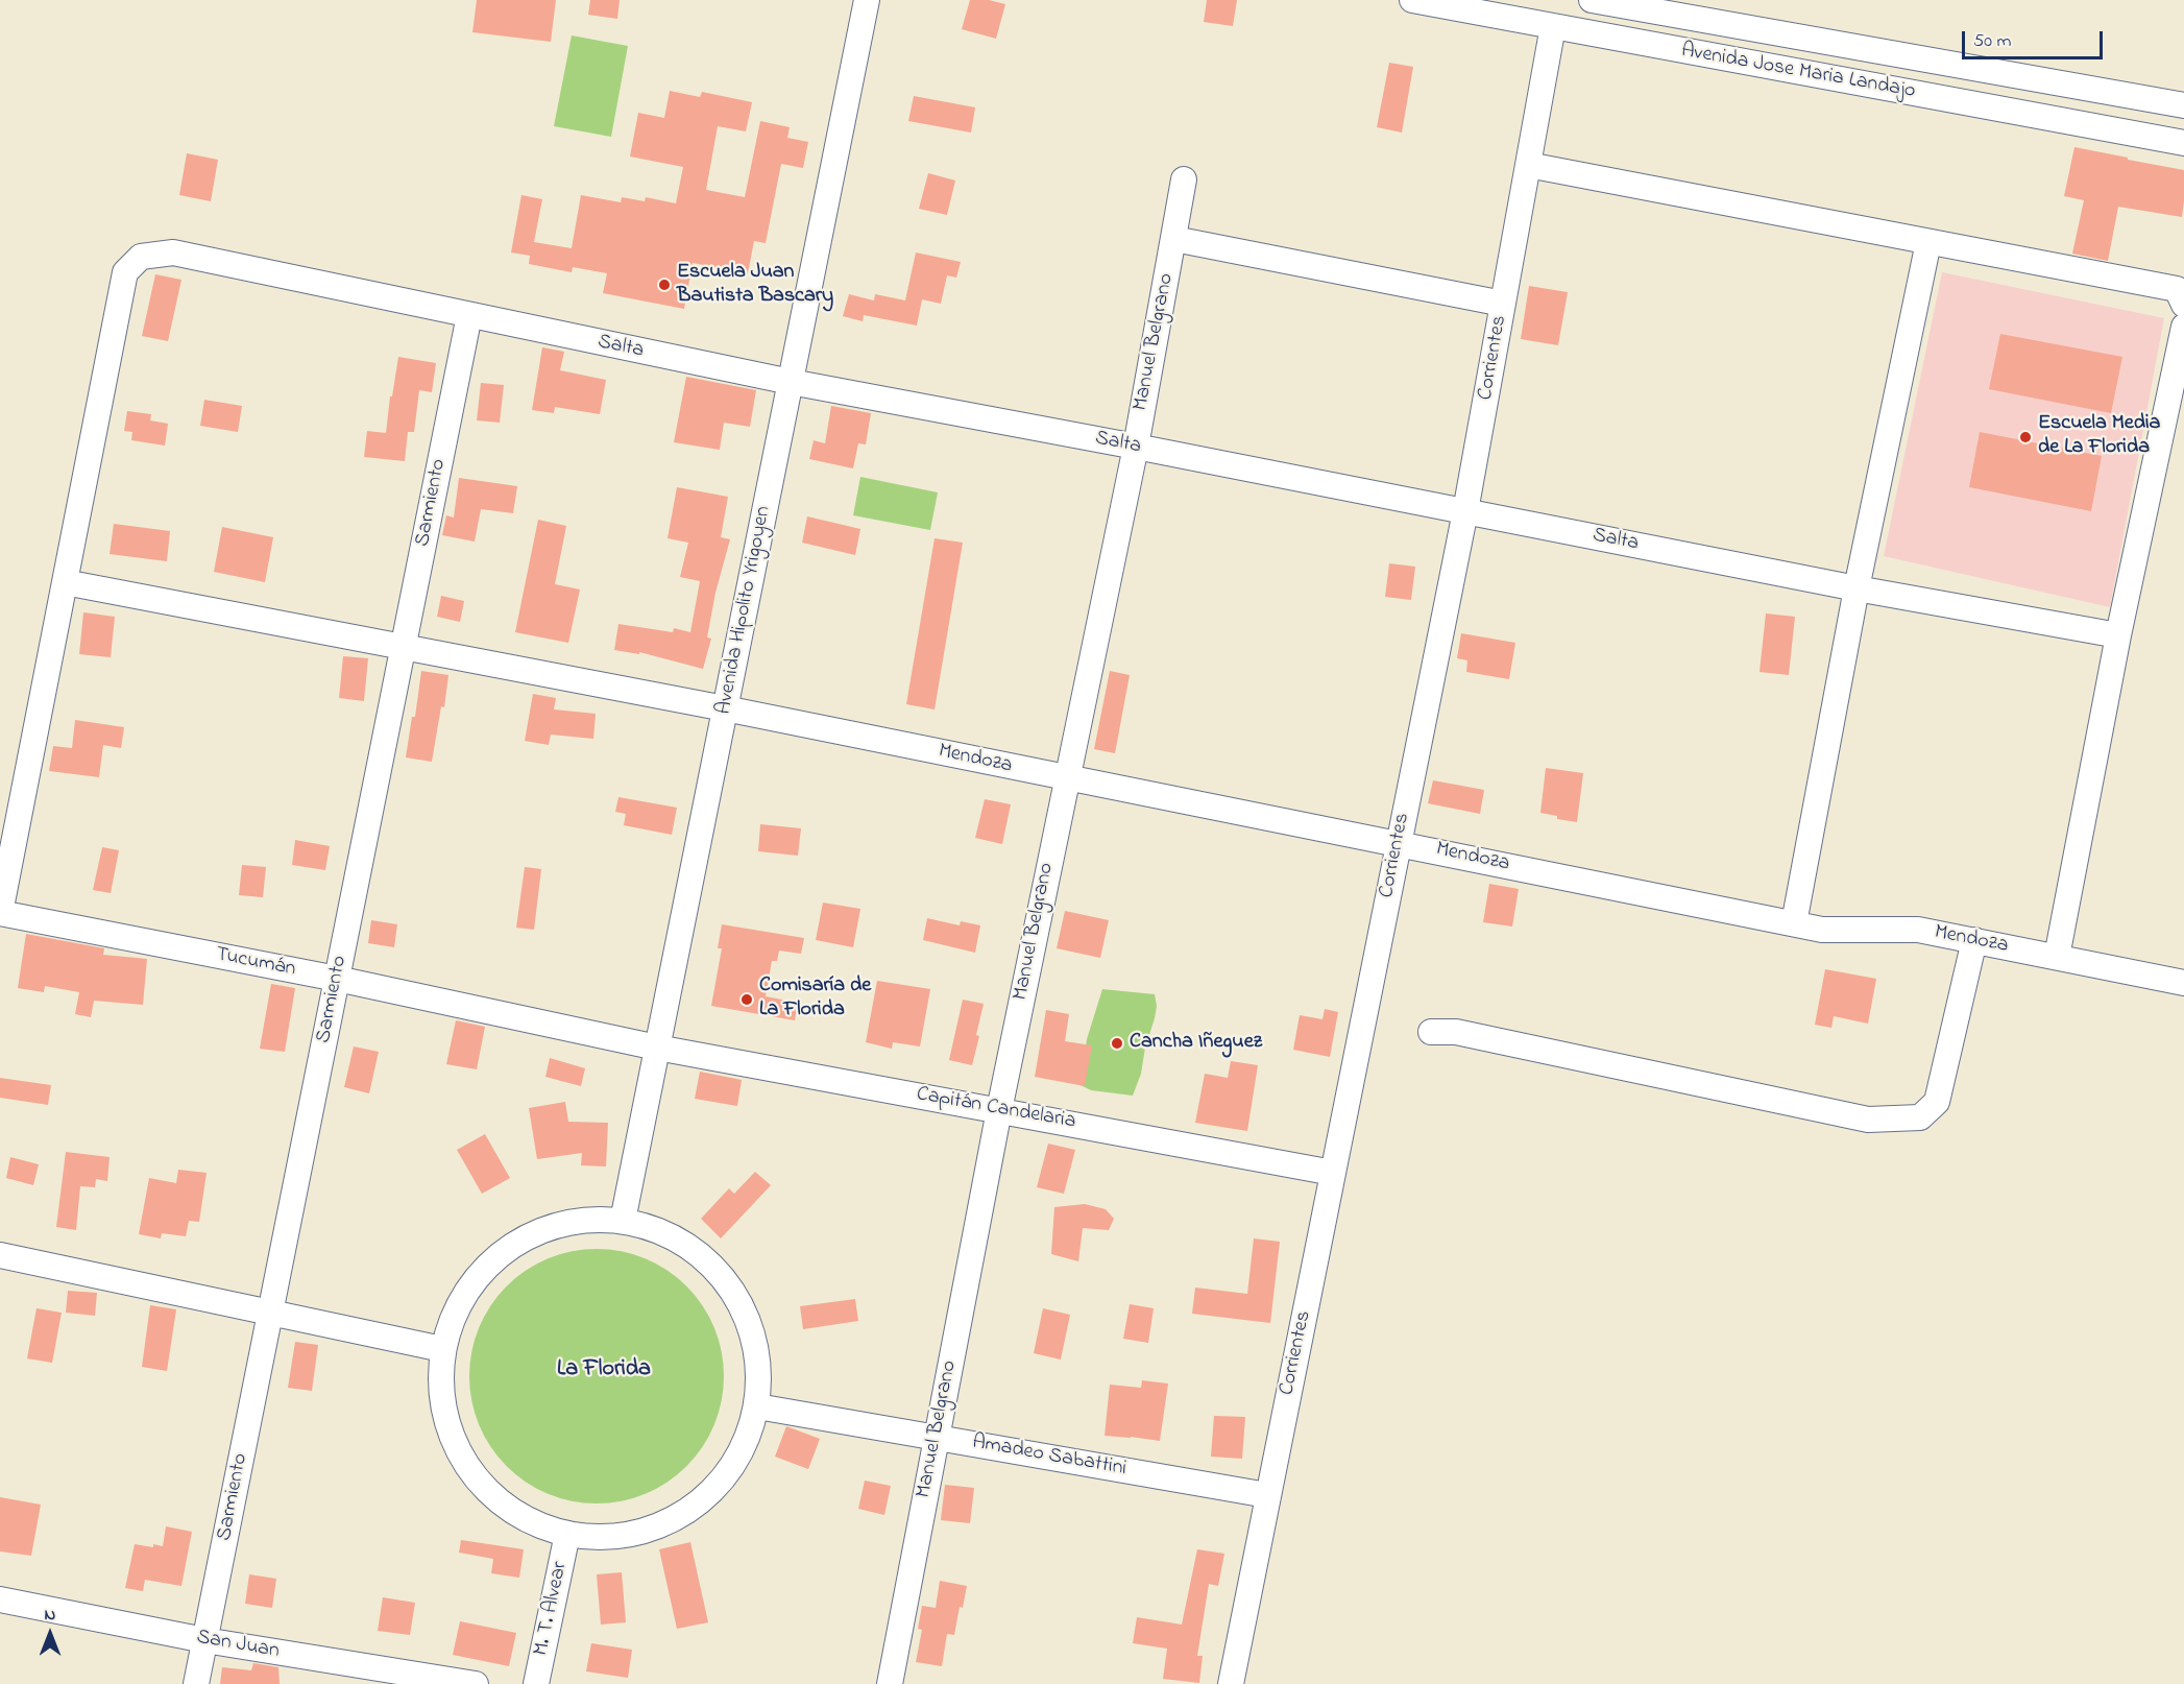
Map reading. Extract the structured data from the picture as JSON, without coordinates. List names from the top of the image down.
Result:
{
  "streets": {
    "street": [
      "Avenida Jose Maria Landajo",
      "Manuel Belgrano",
      "Salta",
      "Corrientes",
      "Sarmiento",
      "Avenida Hipolito Yrigoyen",
      "Mendoza",
      "Tucumán",
      "Capitán Candelaria",
      "Amadeo Sabattini",
      "M. T. Alvear",
      "San Juan"
    ]
  },
  "crossings": [
    ["Avenida Jose Maria Landajo", "Corrientes"],
    ["Manuel Belgrano", "Salta"],
    ["Manuel Belgrano", "Mendoza"],
    ["Manuel Belgrano", "Capitán Candelaria"],
    ["Manuel Belgrano", "Amadeo Sabattini"],
    ["Salta", "Corrientes"],
    ["Salta", "Sarmiento"],
    ["Salta", "Avenida Hipolito Yrigoyen"],
    ["Salta", "Mendoza"],
    ["Corrientes", "Mendoza"],
    ["Corrientes", "Capitán Candelaria"],
    ["Corrientes", "Amadeo Sabattini"],
    ["Sarmiento", "Mendoza"],
    ["Sarmiento", "Tucumán"],
    ["Sarmiento", "San Juan"],
    ["Avenida Hipolito Yrigoyen", "Mendoza"],
    ["Avenida Hipolito Yrigoyen", "Tucumán"],
    ["Avenida Hipolito Yrigoyen", "Capitán Candelaria"],
    ["Tucumán", "Capitán Candelaria"]
  ],
  "districts": ["La Florida"],
  "places": [
    "Escuela Juan Bautista Bascary",
    "Escuela Media de La Florida",
    "Comisaría de La Florida",
    "Cancha Iñeguez"
  ],
  "scale_bar": "50 m",
  "north": "top"
}
